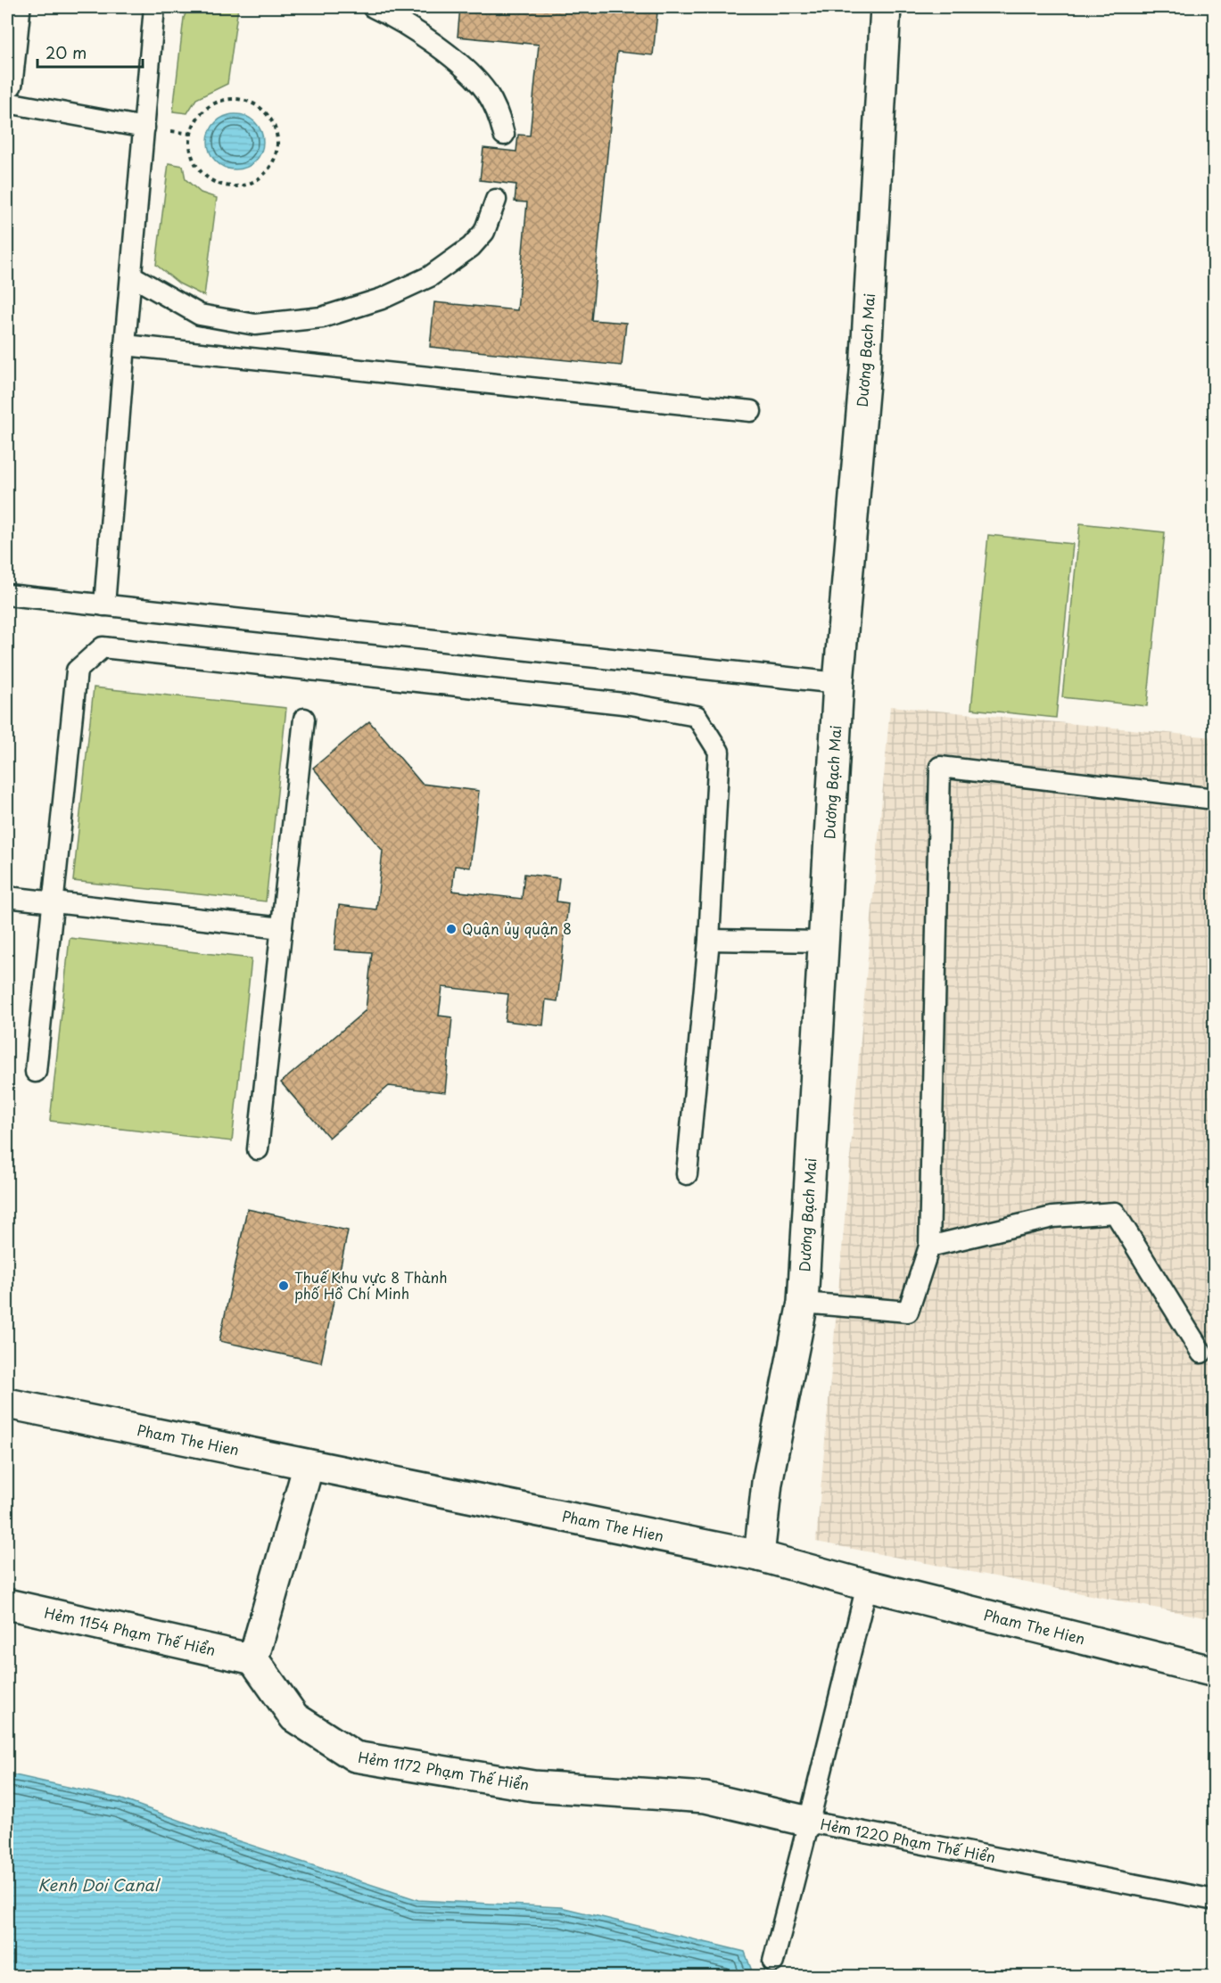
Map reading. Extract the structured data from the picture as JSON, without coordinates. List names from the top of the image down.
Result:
{
  "streets": {
    "street": [
      "Dương Bạch Mai",
      "Pham The Hien",
      "Hẻm 1154 Phạm Thế Hiển",
      "Hẻm 1172 Phạm Thế Hiển"
    ],
    "lane": ["Hẻm 1220 Phạm Thế Hiển"]
  },
  "crossings": [
    ["Dương Bạch Mai", "Pham The Hien"],
    ["Pham The Hien", "Hẻm 1220 Phạm Thế Hiển"],
    ["Hẻm 1154 Phạm Thế Hiển", "Hẻm 1172 Phạm Thế Hiển"],
    ["Hẻm 1172 Phạm Thế Hiển", "Hẻm 1220 Phạm Thế Hiển"]
  ],
  "water": ["Kenh Doi Canal"],
  "places": ["Quận ủy quận 8", "Thuế Khu vực 8 Thành phố Hồ Chí Minh"],
  "scale_bar": "20 m"
}
